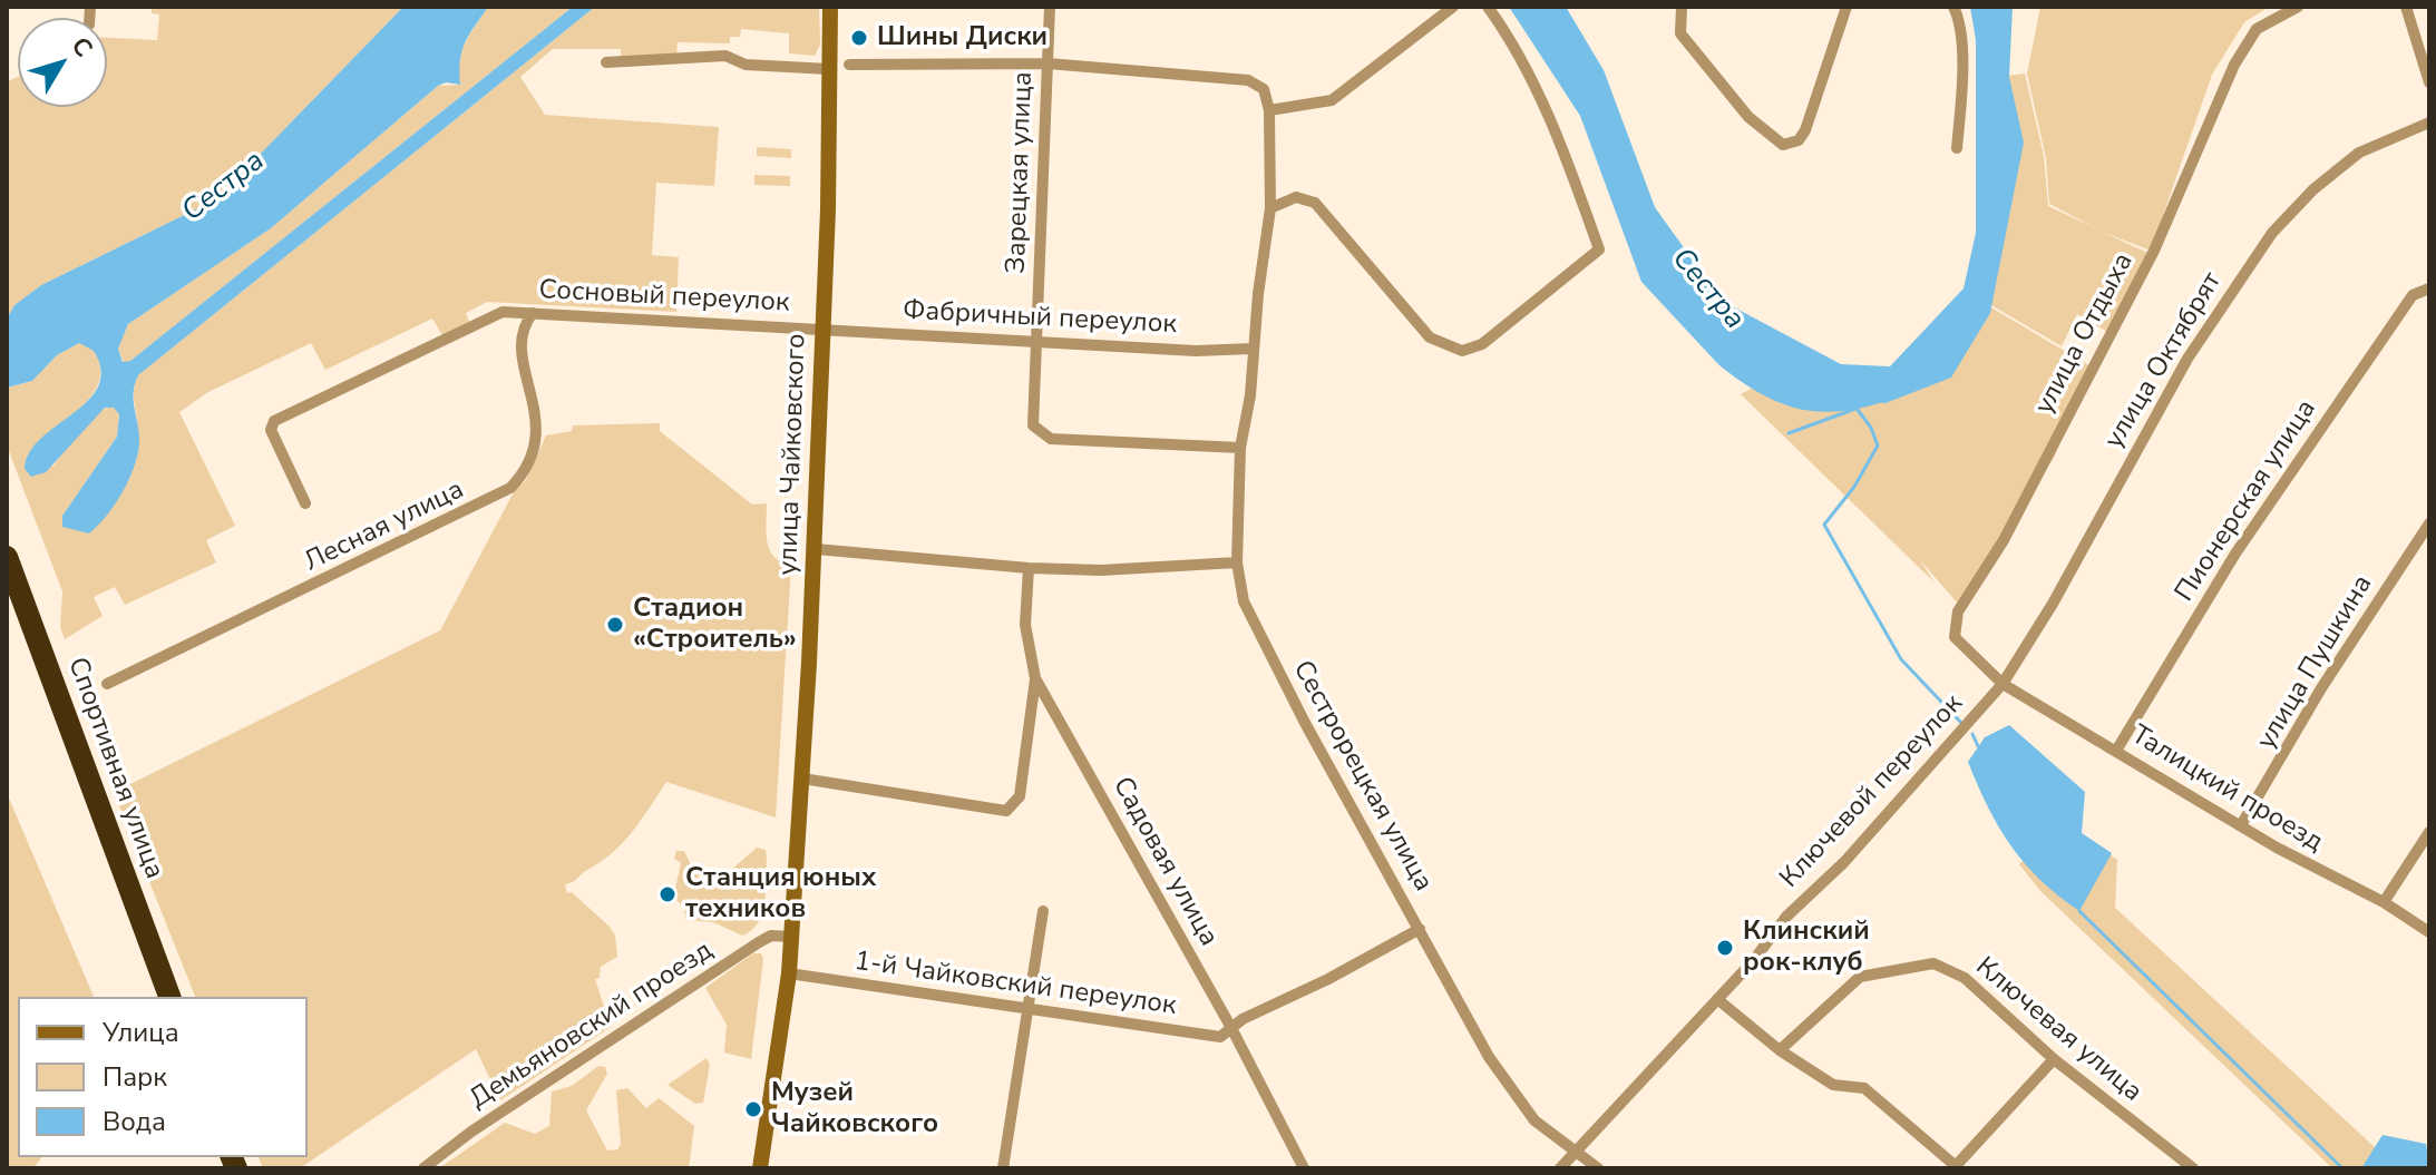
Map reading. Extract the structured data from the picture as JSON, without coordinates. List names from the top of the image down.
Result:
{
  "streets": {
    "highway": ["Спортивная улица"],
    "street": [
      "Зарецкая улица",
      "Сосновый переулок",
      "Фабричный переулок",
      "улица Отдыха",
      "улица Октябрят",
      "улица Чайковского",
      "Пионерская улица",
      "Лесная улица",
      "улица Пушкина",
      "Сестрорецкая улица",
      "Талицкий проезд",
      "Ключевой переулок",
      "Садовая улица",
      "1-й Чайковский переулок",
      "Демьяновский проезд",
      "Ключевая улица"
    ]
  },
  "crossings": [
    ["Зарецкая улица", "Фабричный переулок"],
    ["Зарецкая улица", "Сестрорецкая улица"],
    ["Сосновый переулок", "Фабричный переулок"],
    ["Сосновый переулок", "улица Чайковского"],
    ["Сосновый переулок", "Лесная улица"],
    ["Фабричный переулок", "улица Чайковского"],
    ["Фабричный переулок", "Сестрорецкая улица"],
    ["улица Отдыха", "улица Октябрят"],
    ["улица Отдыха", "Талицкий проезд"],
    ["улица Отдыха", "Ключевой переулок"],
    ["улица Октябрят", "Талицкий проезд"],
    ["улица Октябрят", "Ключевой переулок"],
    ["улица Чайковского", "1-й Чайковский переулок"],
    ["улица Чайковского", "Демьяновский проезд"],
    ["Пионерская улица", "Талицкий проезд"],
    ["улица Пушкина", "Талицкий проезд"],
    ["Сестрорецкая улица", "Ключевой переулок"],
    ["Талицкий проезд", "Ключевой переулок"],
    ["Садовая улица", "1-й Чайковский переулок"]
  ],
  "water": ["Сестра"],
  "places": [
    "Шины Диски",
    "Стадион «Строитель»",
    "Станция юных техников",
    "Клинский рок-клуб",
    "Музей Чайковского"
  ],
  "legend": ["Улица", "Парк", "Вода"],
  "north": "top right"
}
